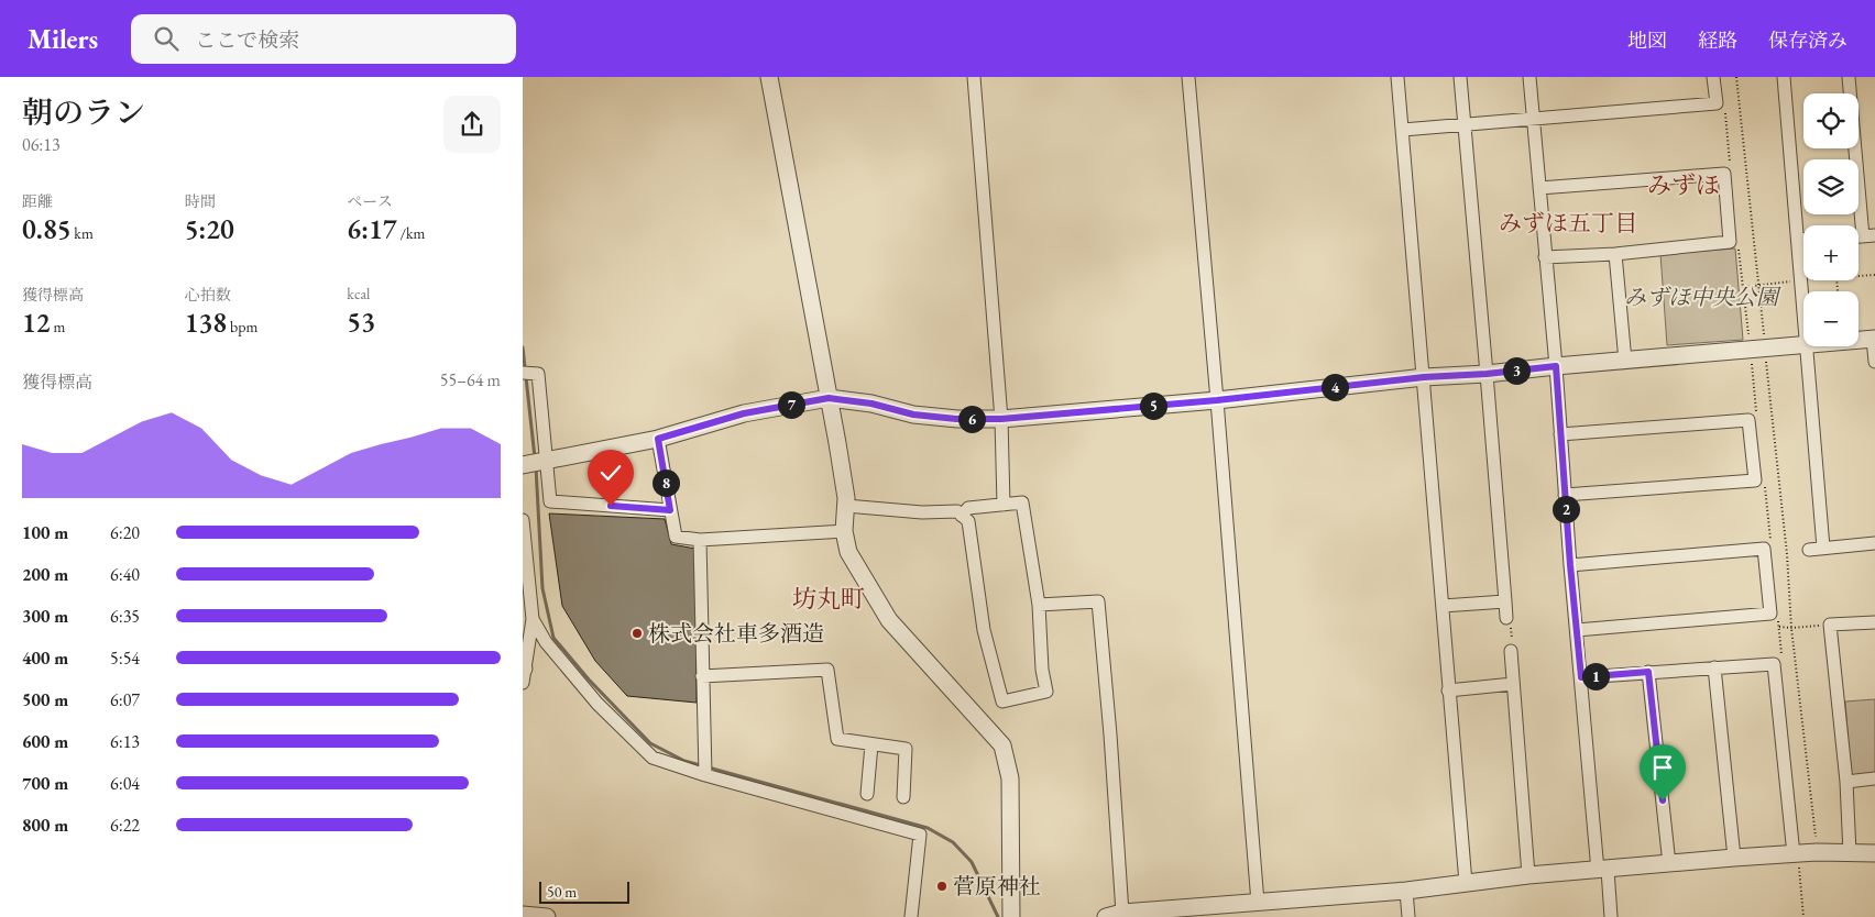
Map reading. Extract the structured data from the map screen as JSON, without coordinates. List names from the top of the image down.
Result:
{
  "districts": ["みずほ", "みずほ五丁目", "坊丸町"],
  "parks": ["みずほ中央公園"],
  "places": ["株式会社車多酒造", "菅原神社"],
  "scale_bar": "50 m",
  "page": {
    "header": "Milers",
    "search": "ここで検索",
    "nav": ["地図", "経路", "保存済み"],
    "heading": ["朝のラン", "06:13"],
    "map_buttons": ["+", "−"],
    "stats": [
      ["距離", "0.85 km"],
      ["時間", "5:20"],
      ["ペース", "6:17 /km"],
      ["獲得標高", "12 m"],
      ["心拍数", "138 bpm"],
      ["kcal", "53"]
    ],
    "chart": ["獲得標高", "55–64 m"],
    "pins": [
      "3",
      "4",
      "7",
      "5",
      "6",
      "8",
      "2",
      "1"
    ],
    "list": [
      {
        "name": "100 m",
        "note": "6:20"
      },
      {
        "name": "200 m",
        "note": "6:40"
      },
      {
        "name": "300 m",
        "note": "6:35"
      },
      {
        "name": "400 m",
        "note": "5:54"
      },
      {
        "name": "500 m",
        "note": "6:07"
      },
      {
        "name": "600 m",
        "note": "6:13"
      },
      {
        "name": "700 m",
        "note": "6:04"
      },
      {
        "name": "800 m",
        "note": "6:22"
      }
    ],
    "scale": "50 m"
  }
}
